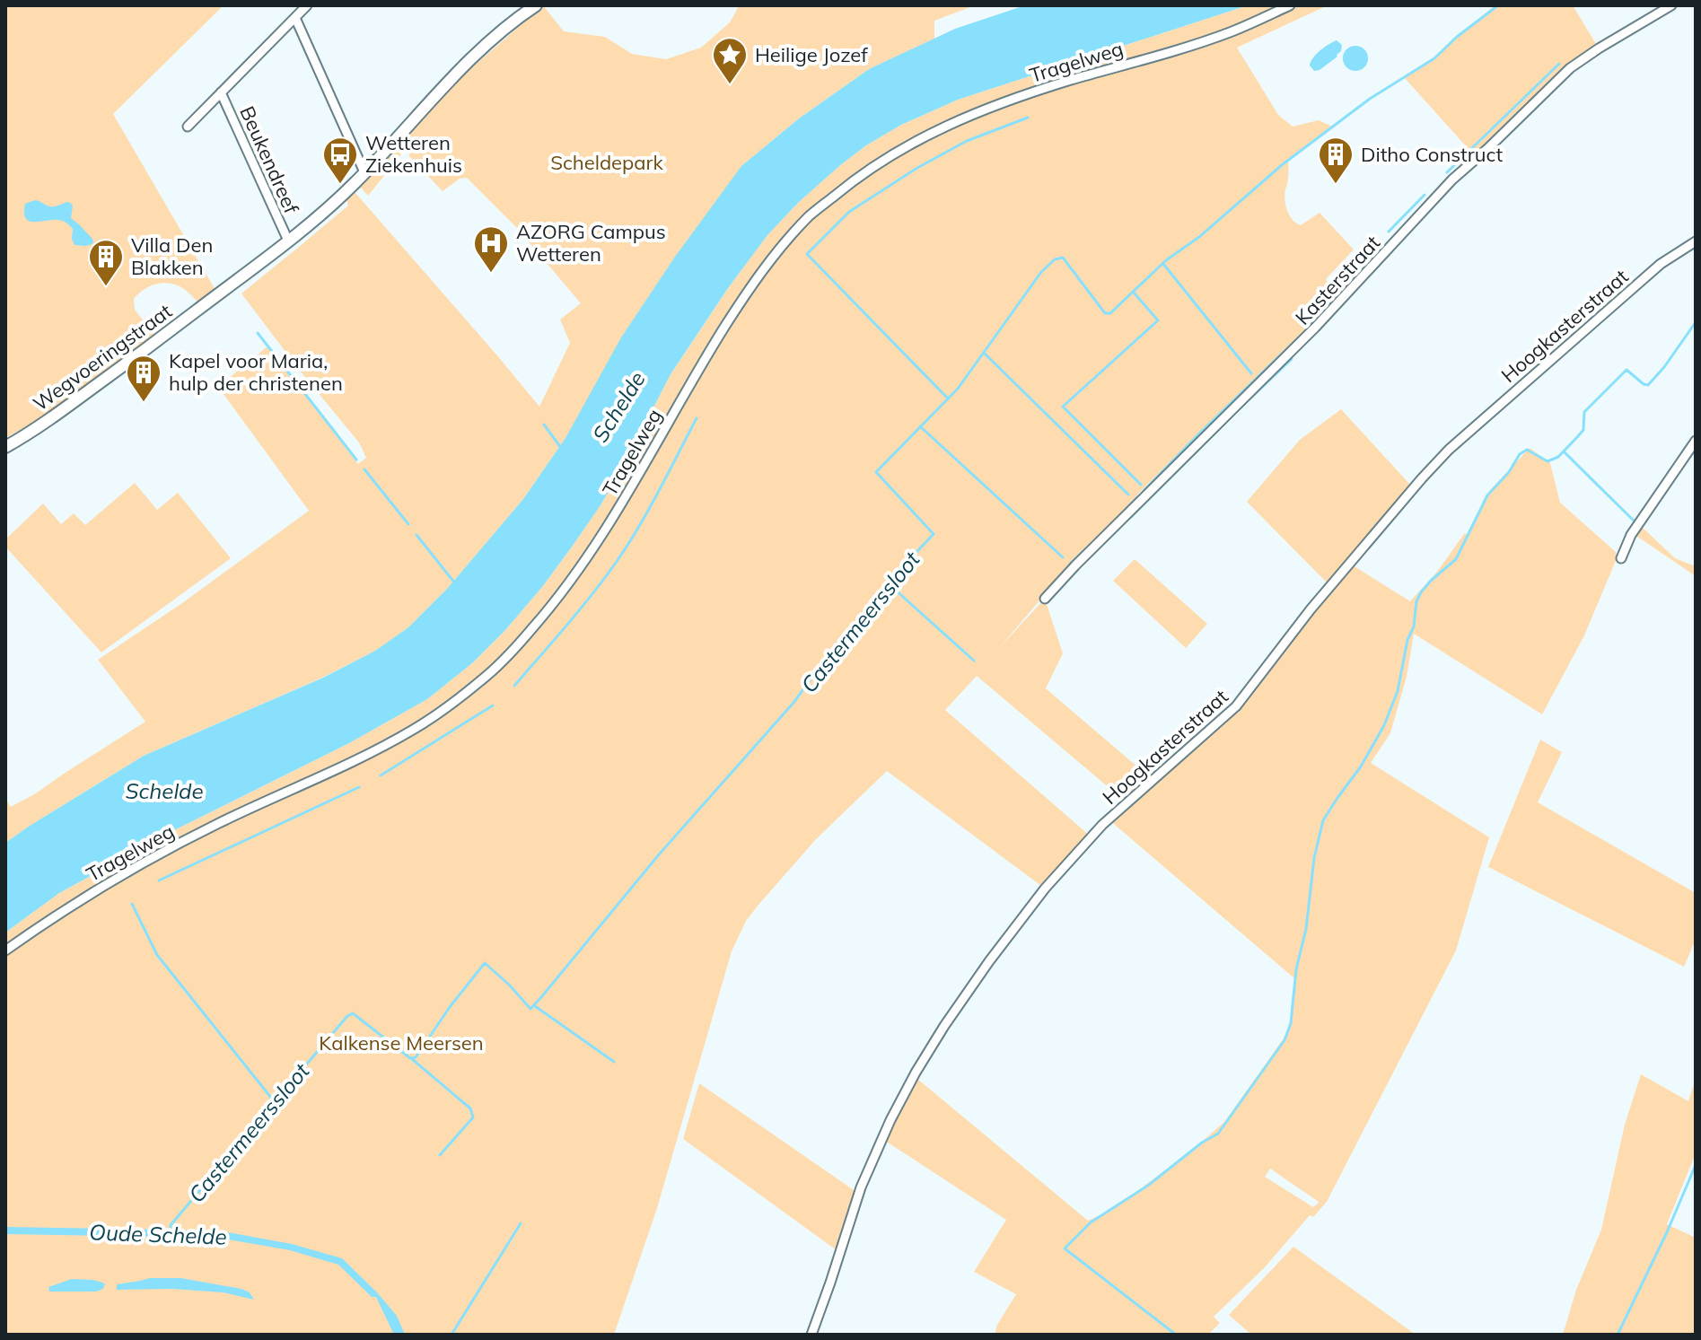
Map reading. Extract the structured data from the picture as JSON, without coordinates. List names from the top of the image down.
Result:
{
  "streets": {
    "main road": ["Wegvoeringstraat"],
    "street": [
      "Tragelweg",
      "Beukendreef",
      "Kasterstraat",
      "Hoogkasterstraat"
    ]
  },
  "crossings": [
    ["Beukendreef", "Wegvoeringstraat"]
  ],
  "water": ["Schelde", "Castermeerssloot", "Oude Schelde"],
  "parks": ["Scheldepark", "Kalkense Meersen"],
  "places": {
    "place": ["Heilige Jozef"],
    "bus stop": ["Wetteren Ziekenhuis"],
    "building": ["Ditho Construct", "Villa Den Blakken", "Kapel voor Maria, hulp der christenen"],
    "hospital": ["AZORG Campus Wetteren"]
  }
}
